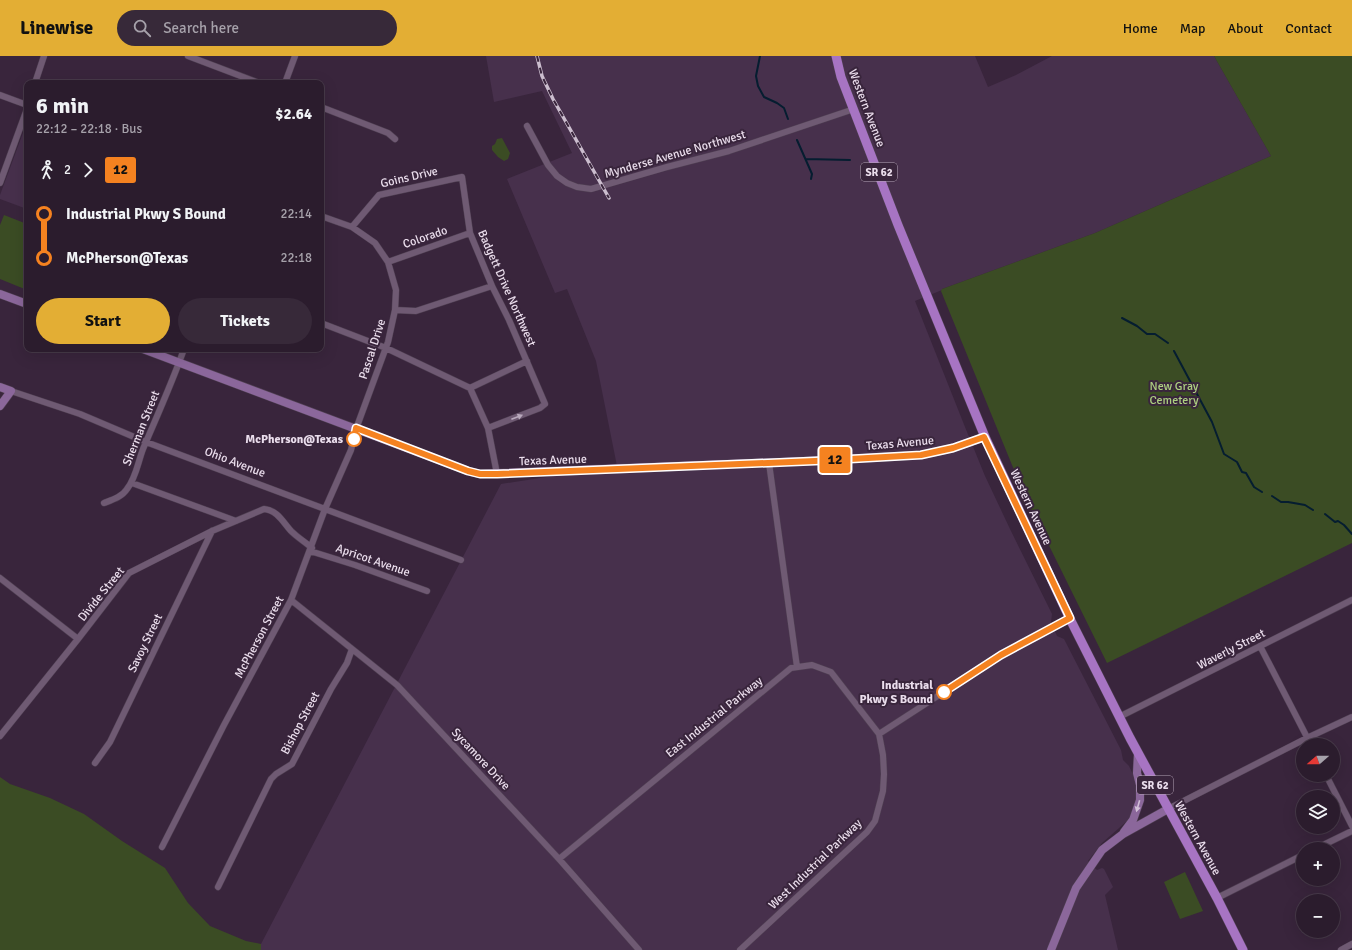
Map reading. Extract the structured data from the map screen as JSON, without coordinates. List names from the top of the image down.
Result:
{
  "streets": {
    "main road": ["Western Avenue", "SR 62"],
    "street": [
      "Mynderse Avenue Northwest",
      "Goins Drive",
      "Colorado",
      "Badgett Drive Northwest",
      "Pascal Drive",
      "Sherman Street",
      "Texas Avenue",
      "Ohio Avenue",
      "Apricot Avenue",
      "Divide Street",
      "McPherson Street",
      "Savoy Street",
      "Waverly Street",
      "East Industrial Parkway",
      "Bishop Street",
      "Sycamore Drive",
      "West Industrial Parkway"
    ]
  },
  "crossings": [
    ["Western Avenue", "Mynderse Avenue Northwest"],
    ["Western Avenue", "Texas Avenue"],
    ["Western Avenue", "Waverly Street"],
    ["Goins Drive", "Badgett Drive Northwest"],
    ["Goins Drive", "Pascal Drive"],
    ["Colorado", "Badgett Drive Northwest"],
    ["Colorado", "Pascal Drive"],
    ["Pascal Drive", "Texas Avenue"],
    ["Pascal Drive", "McPherson Street"],
    ["Sherman Street", "Texas Avenue"],
    ["Sherman Street", "Ohio Avenue"],
    ["Texas Avenue", "McPherson Street"],
    ["Ohio Avenue", "McPherson Street"],
    ["Apricot Avenue", "Divide Street"],
    ["Apricot Avenue", "McPherson Street"],
    ["Divide Street", "McPherson Street"],
    ["Divide Street", "Savoy Street"],
    ["McPherson Street", "Sycamore Drive"],
    ["East Industrial Parkway", "Sycamore Drive"],
    ["East Industrial Parkway", "West Industrial Parkway"],
    ["Bishop Street", "Sycamore Drive"]
  ],
  "parks": ["New Gray Cemetery"],
  "places": ["McPherson@Texas", "Industrial Pkwy S Bound"],
  "lines": ["bus line 12"],
  "north": "left",
  "page": {
    "header": "Linewise",
    "search": "Search here",
    "nav": [
      "Home",
      "Map",
      "About",
      "Contact"
    ],
    "on_map": "12",
    "heading": ["6 min", "22:12 – 22:18 · Bus", "$2.64"],
    "legs": ["2", "12"],
    "list": [
      {
        "name": "Industrial Pkwy S Bound",
        "value": "22:14"
      },
      {
        "name": "McPherson@Texas",
        "value": "22:18"
      }
    ],
    "buttons": ["Start", "Tickets"],
    "map_buttons": ["+", "−"]
  }
}
